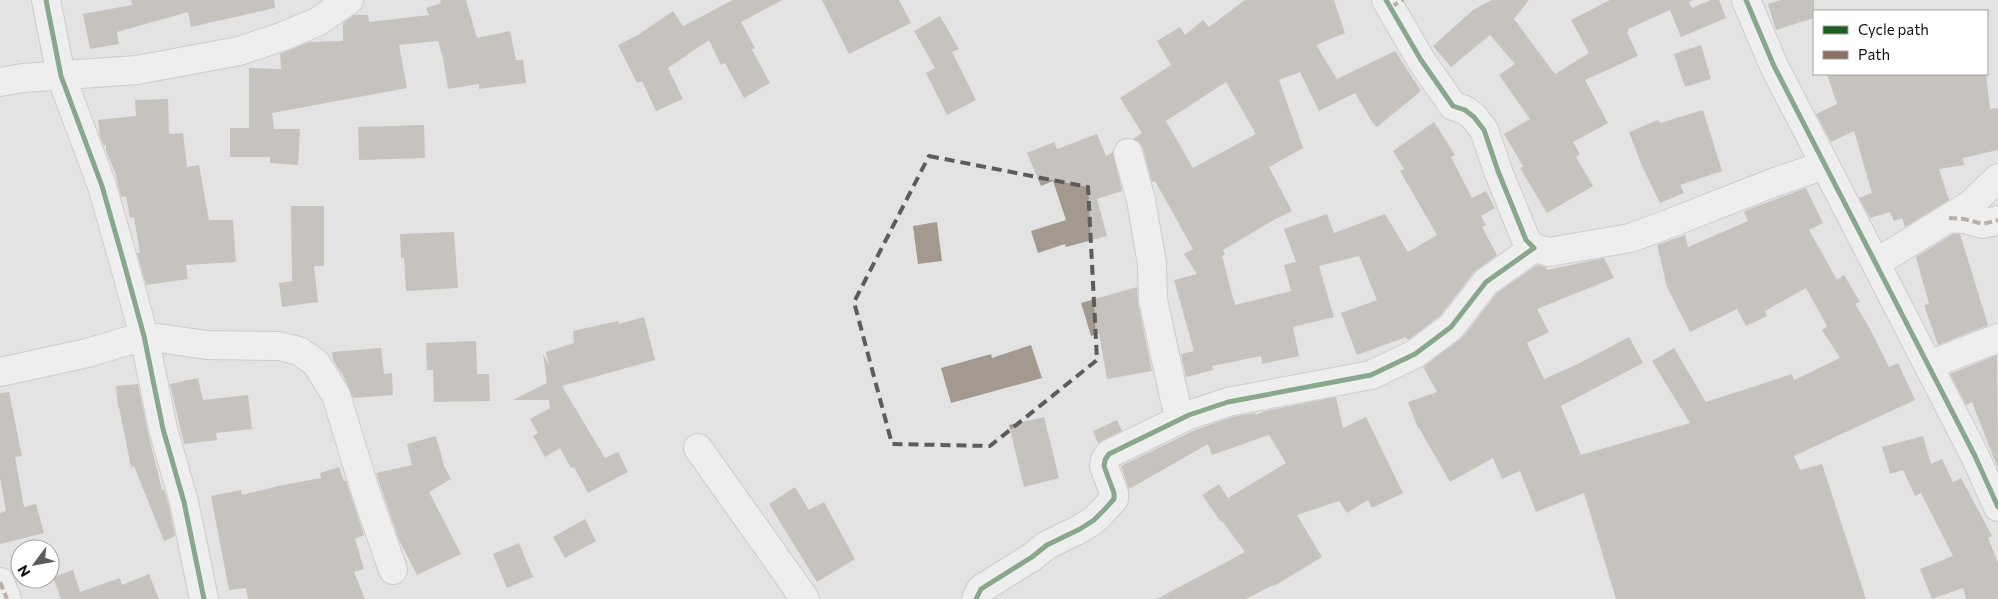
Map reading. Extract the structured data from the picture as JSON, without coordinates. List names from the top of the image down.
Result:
{
  "legend": ["Cycle path", "Path"],
  "north": "bottom left"
}
